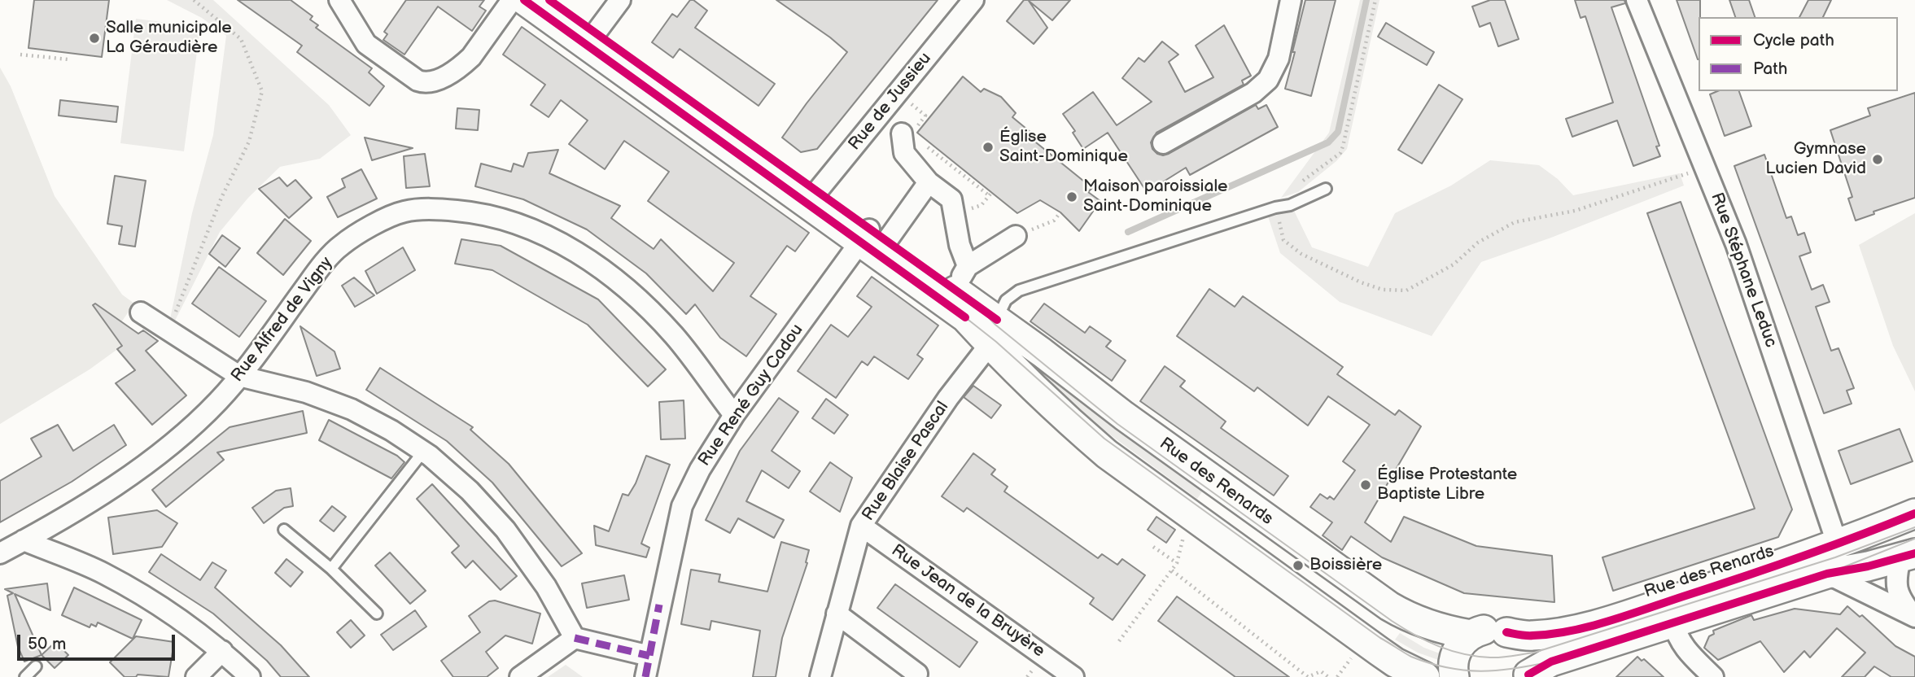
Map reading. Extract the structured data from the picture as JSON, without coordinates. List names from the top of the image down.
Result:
{
  "streets": {
    "street": [
      "Rue de Jussieu",
      "Rue Stéphane Leduc",
      "Rue Alfred de Vigny",
      "Rue René Guy Cadou",
      "Rue Blaise Pascal",
      "Rue des Renards",
      "Rue Jean de la Bruyère"
    ]
  },
  "crossings": [
    ["Rue Stéphane Leduc", "Rue des Renards"],
    ["Rue Alfred de Vigny", "Rue René Guy Cadou"],
    ["Rue Blaise Pascal", "Rue des Renards"],
    ["Rue Blaise Pascal", "Rue Jean de la Bruyère"]
  ],
  "places": [
    "Salle municipale La Géraudière",
    "Église Saint-Dominique",
    "Gymnase Lucien David",
    "Maison paroissiale Saint-Dominique",
    "Église Protestante Baptiste Libre",
    "Boissière"
  ],
  "legend": ["Cycle path", "Path"],
  "scale_bar": "50 m"
}
